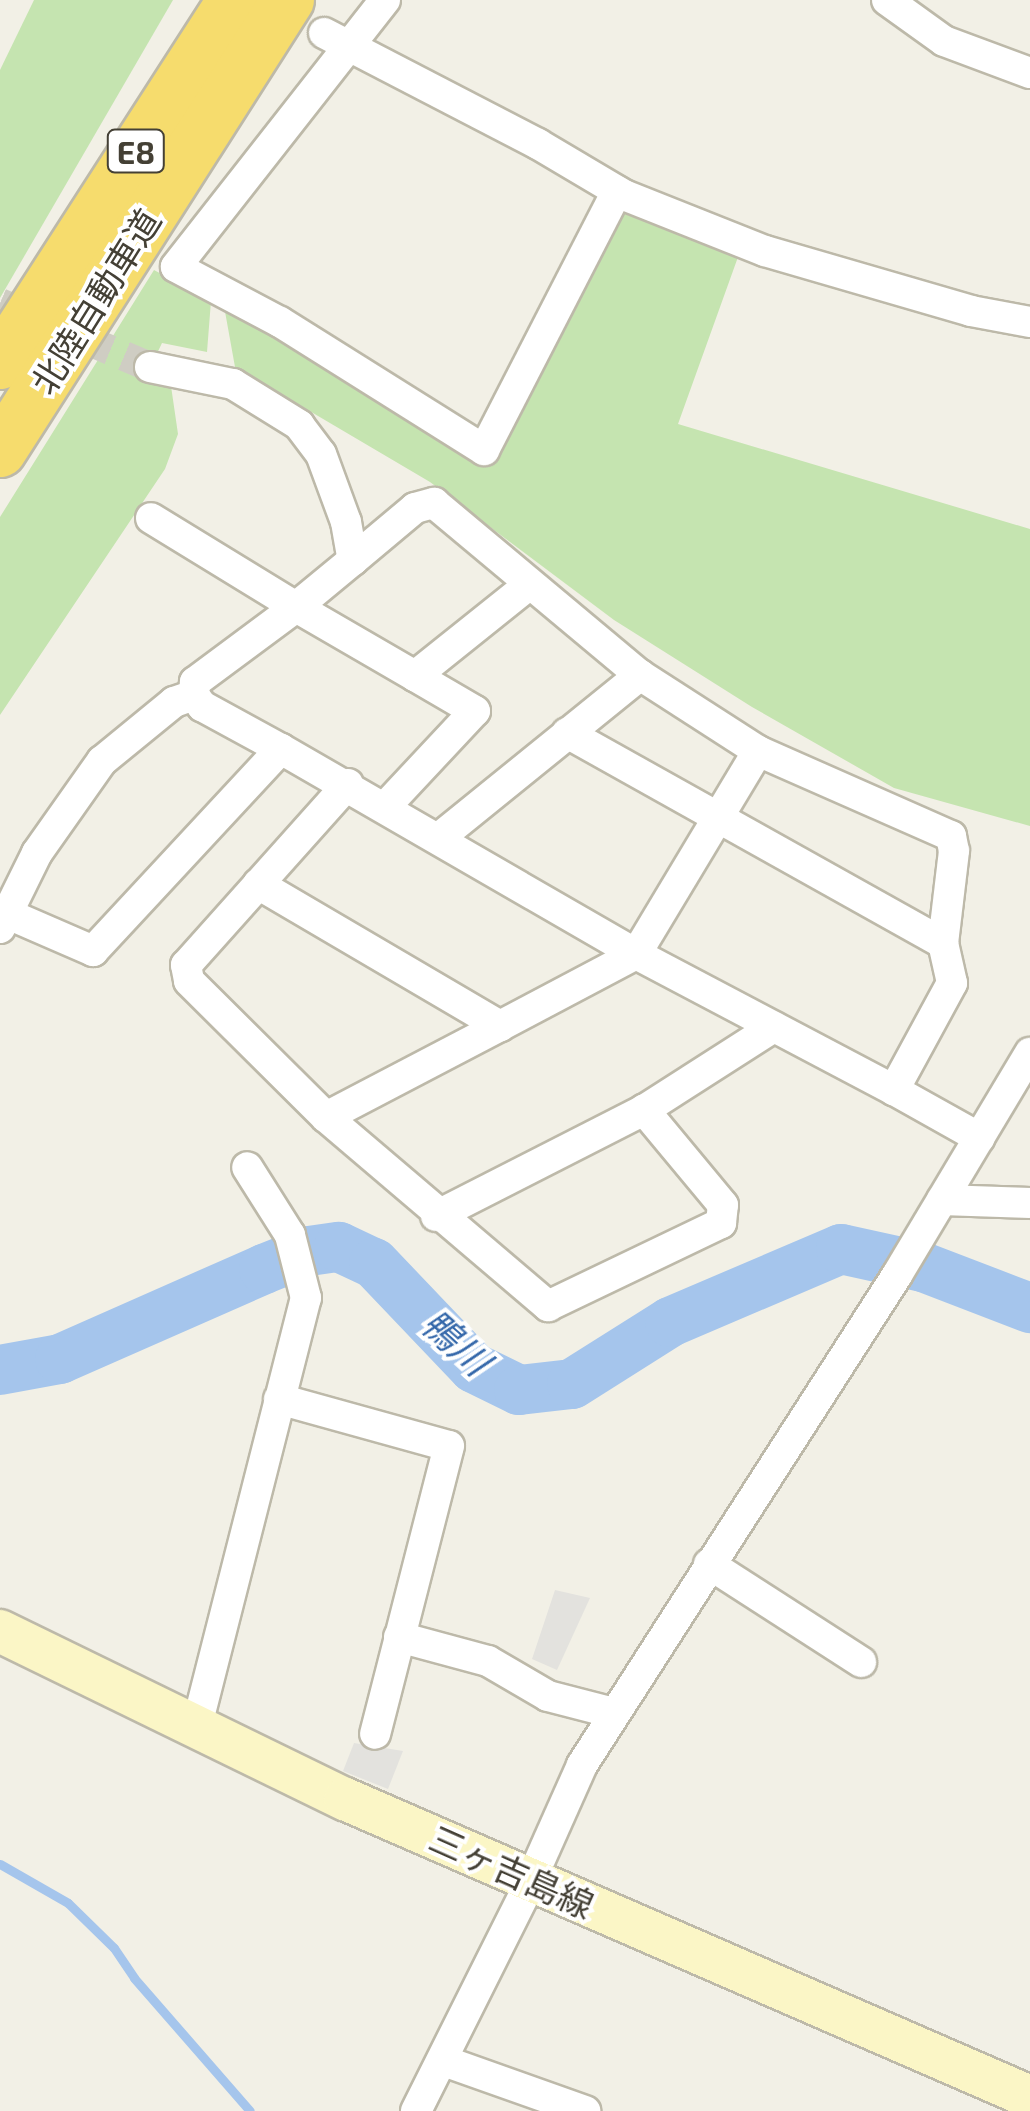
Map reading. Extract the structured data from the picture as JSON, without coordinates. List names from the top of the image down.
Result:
{
  "streets": {
    "highway": ["E8", "北陸自動車道"],
    "main road": ["三ヶ吉島線"]
  },
  "water": ["鴨川"]
}
